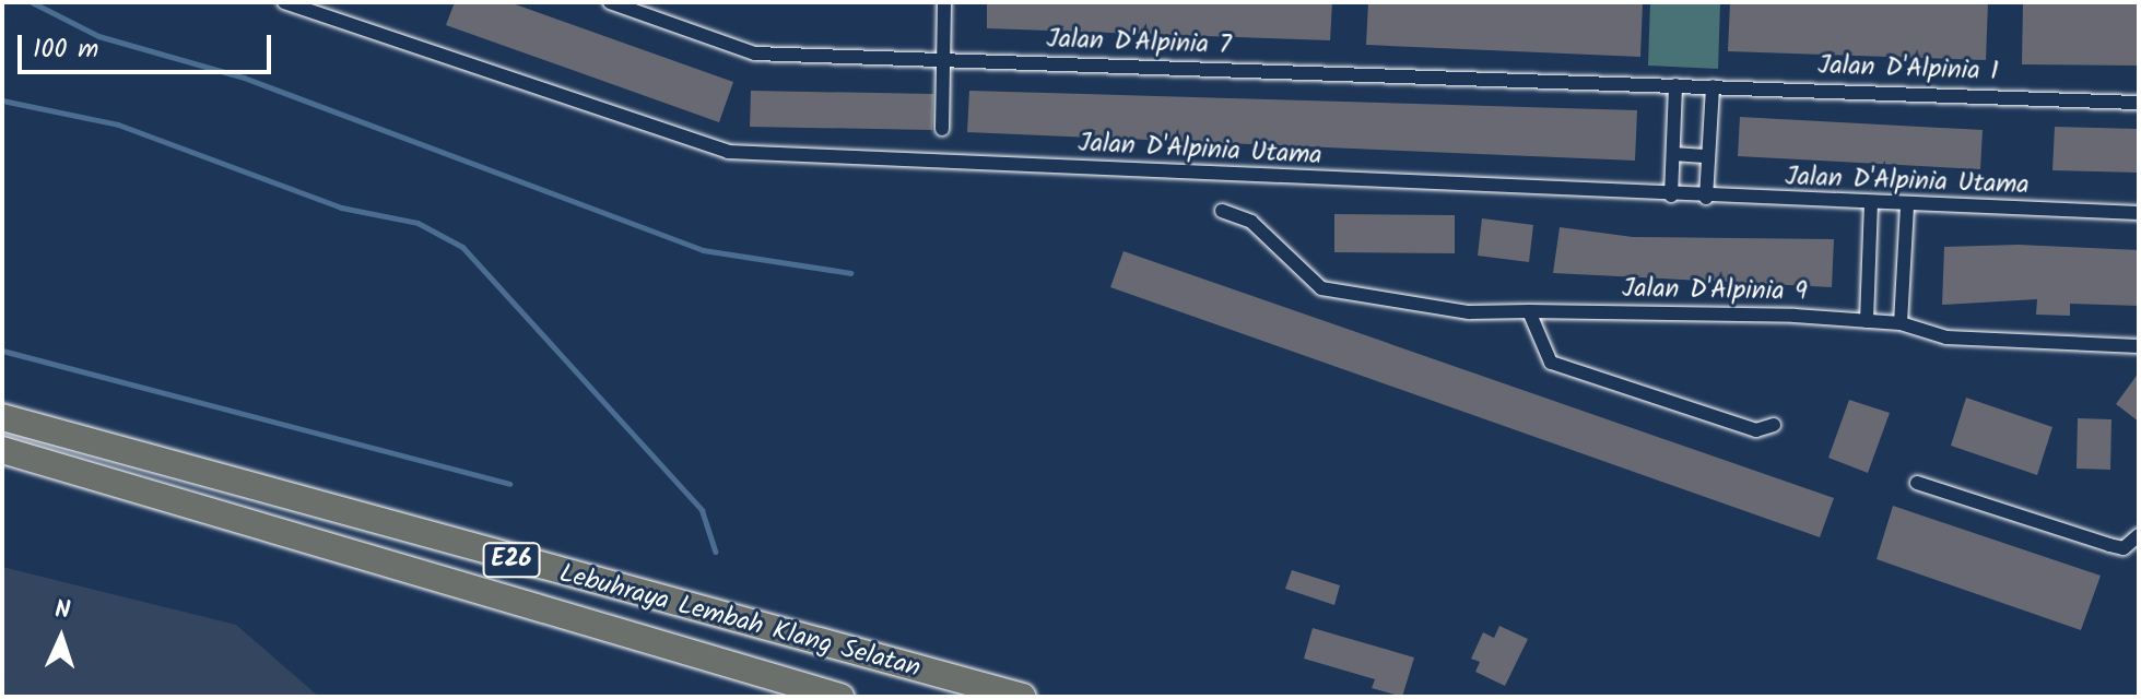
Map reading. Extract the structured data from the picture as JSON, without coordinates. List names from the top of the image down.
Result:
{
  "streets": {
    "highway": ["E26", "Lebuhraya Lembah Klang Selatan"],
    "street": [
      "Jalan D'Alpinia 7",
      "Jalan D'Alpinia 1",
      "Jalan D'Alpinia Utama",
      "Jalan D'Alpinia 9"
    ]
  },
  "crossings": [
    ["Jalan D'Alpinia 7", "Jalan D'Alpinia 1"]
  ],
  "scale_bar": "100 m",
  "north": "top"
}
